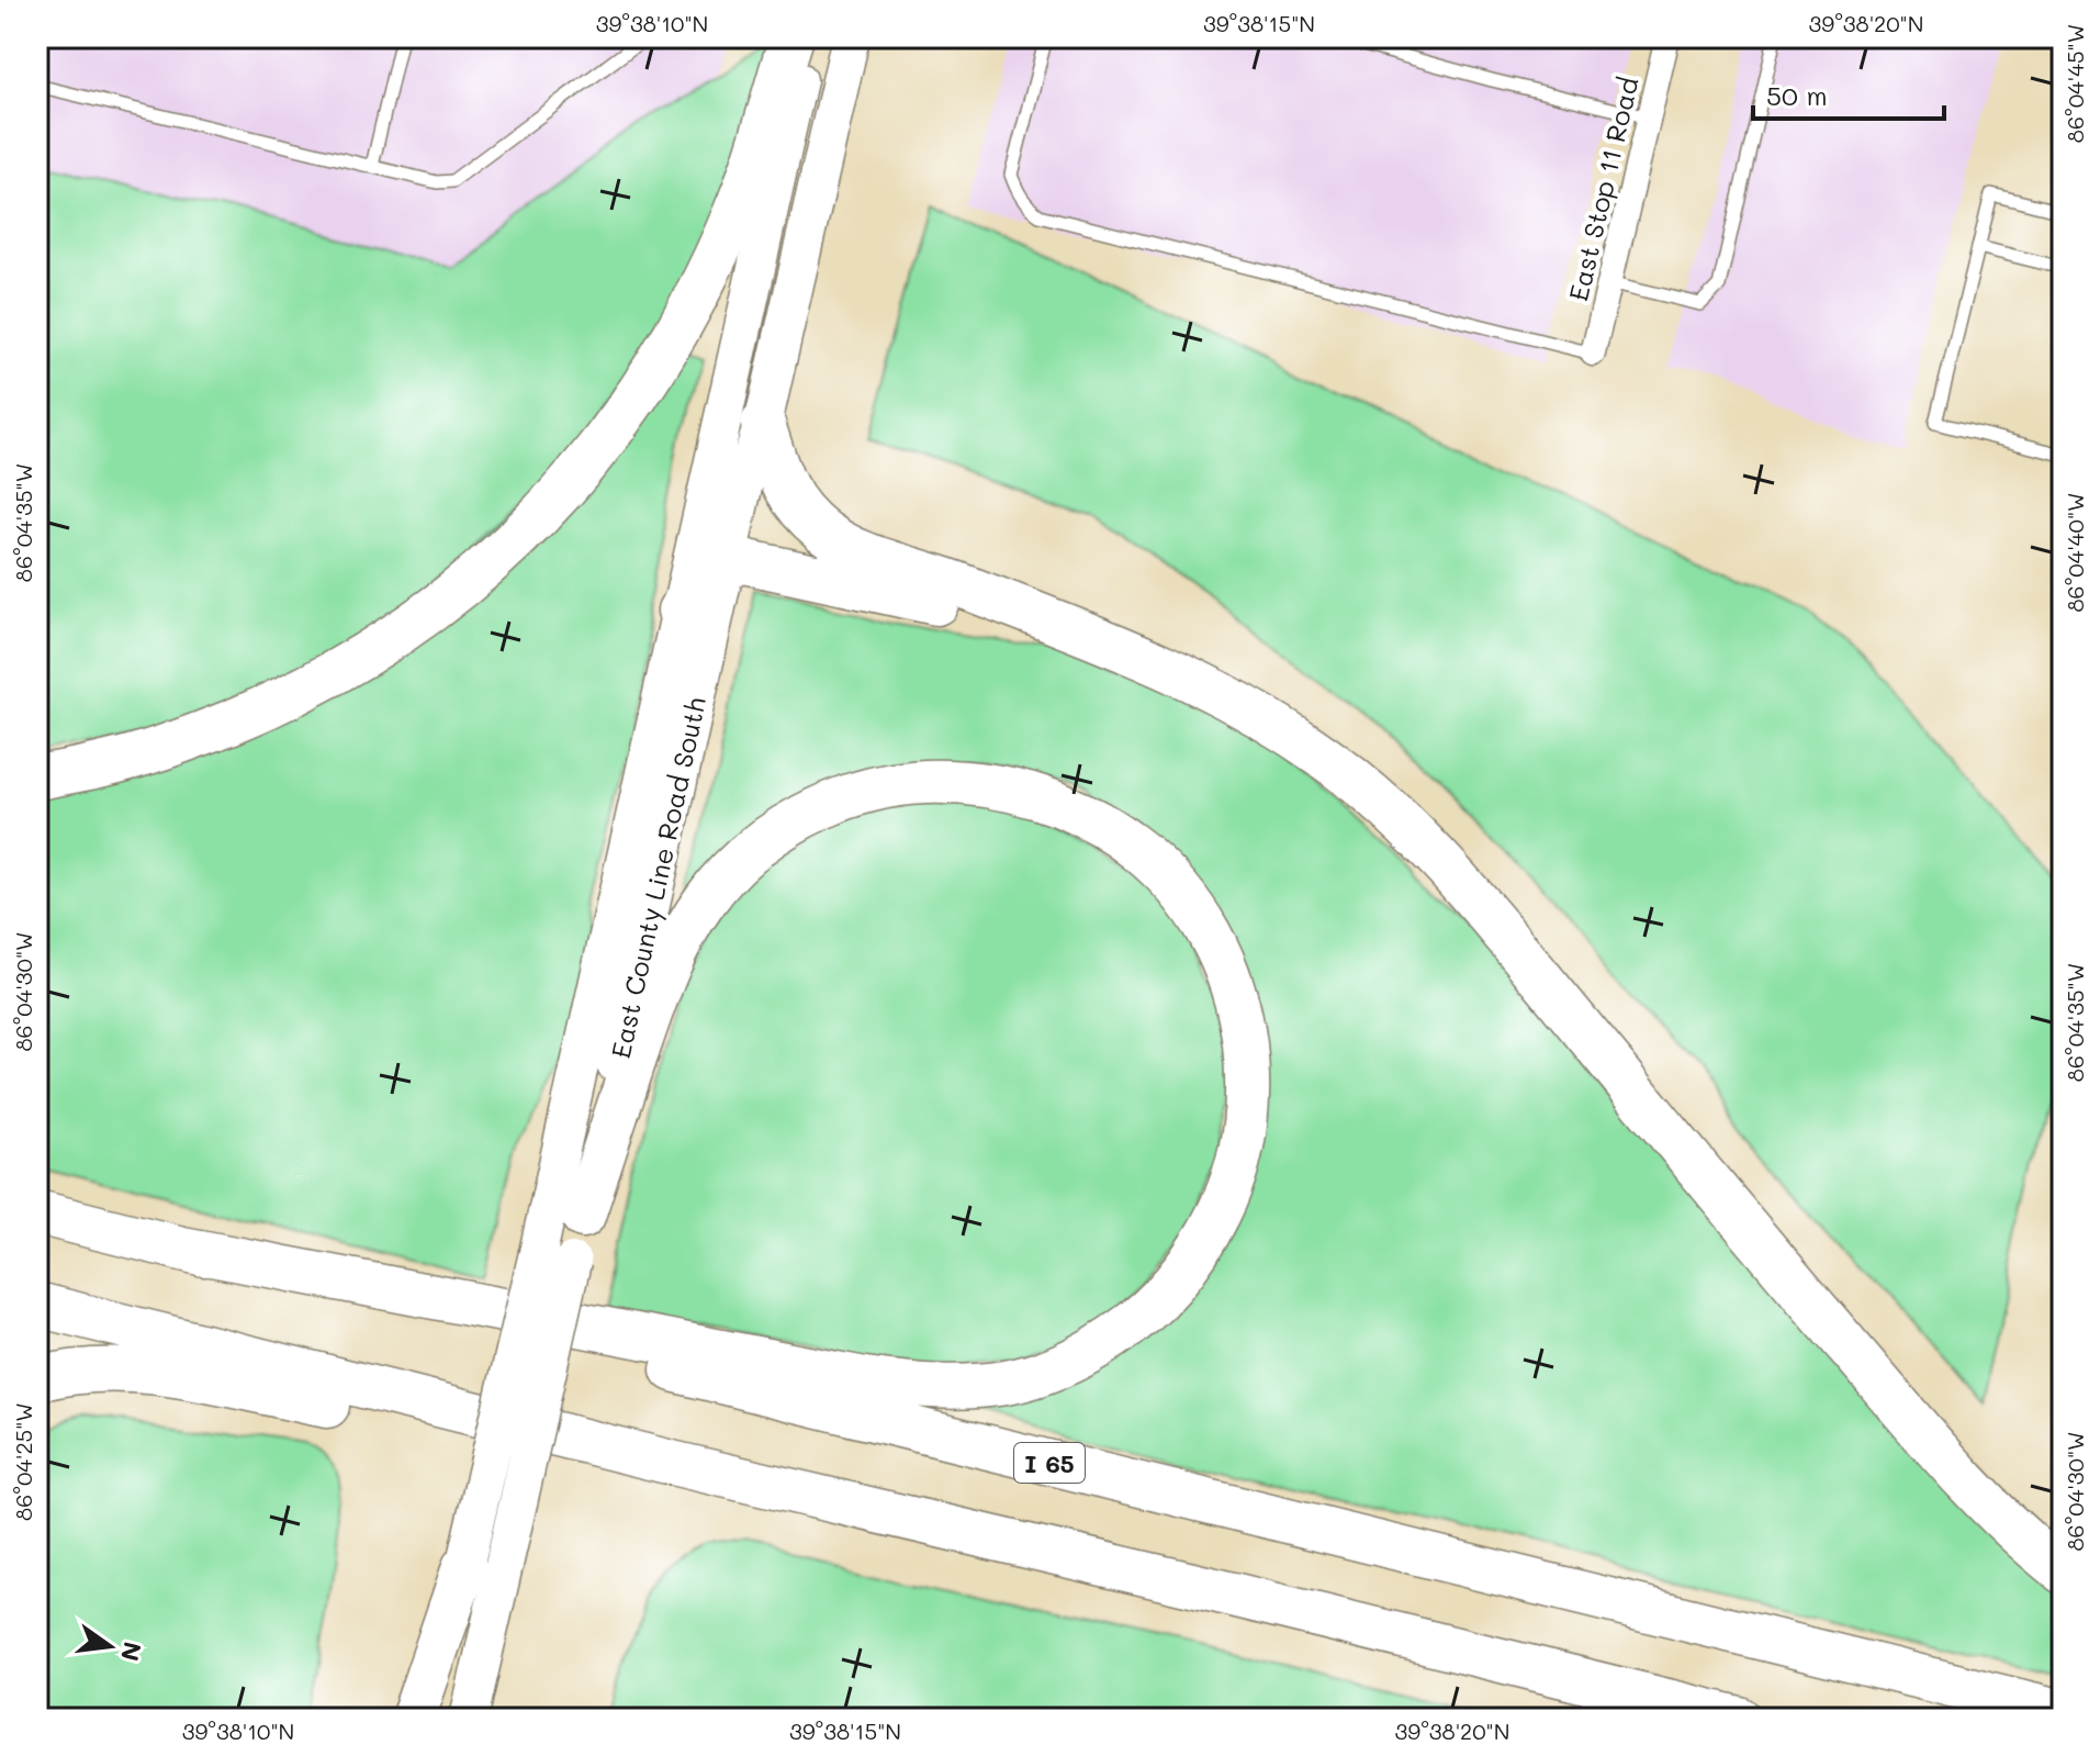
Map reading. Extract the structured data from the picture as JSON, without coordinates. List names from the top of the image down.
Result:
{
  "streets": {
    "highway": ["I 65"],
    "main road": ["East County Line Road South"],
    "street": ["East Stop 11 Road"]
  },
  "scale_bar": "50 m",
  "north": "right",
  "coordinates": [
    "39°38'10\"N",
    "39°38'15\"N",
    "39°38'20\"N",
    "86°04'45\"W",
    "86°04'35\"W",
    "86°04'40\"W",
    "86°04'30\"W",
    "86°04'25\"W"
  ]
}
